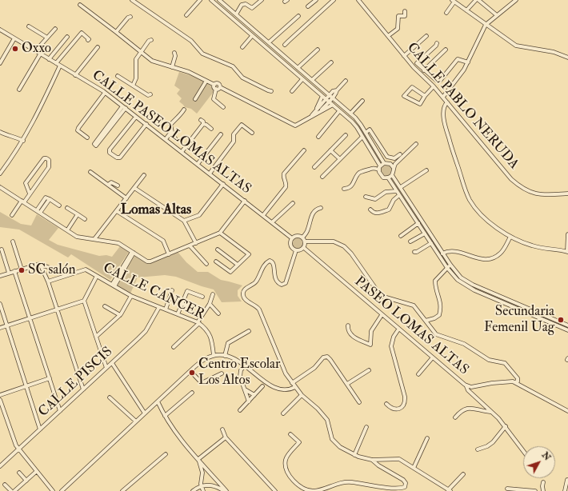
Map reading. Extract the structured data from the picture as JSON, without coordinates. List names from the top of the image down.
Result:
{
  "streets": {
    "street": [
      "CALLE PABLO NERUDA",
      "CALLE PASEO LOMAS ALTAS",
      "CALLE CÁNCER",
      "PASEO LOMAS ALTAS",
      "CALLE PISCIS"
    ]
  },
  "crossings": [
    ["CALLE PASEO LOMAS ALTAS", "PASEO LOMAS ALTAS"],
    ["CALLE CÁNCER", "CALLE PISCIS"]
  ],
  "districts": ["Lomas Altas"],
  "places": [
    "Oxxo",
    "SC salón",
    "Secundaria Femenil Uag",
    "Centro Escolar Los Altos"
  ],
  "north": "top right"
}
